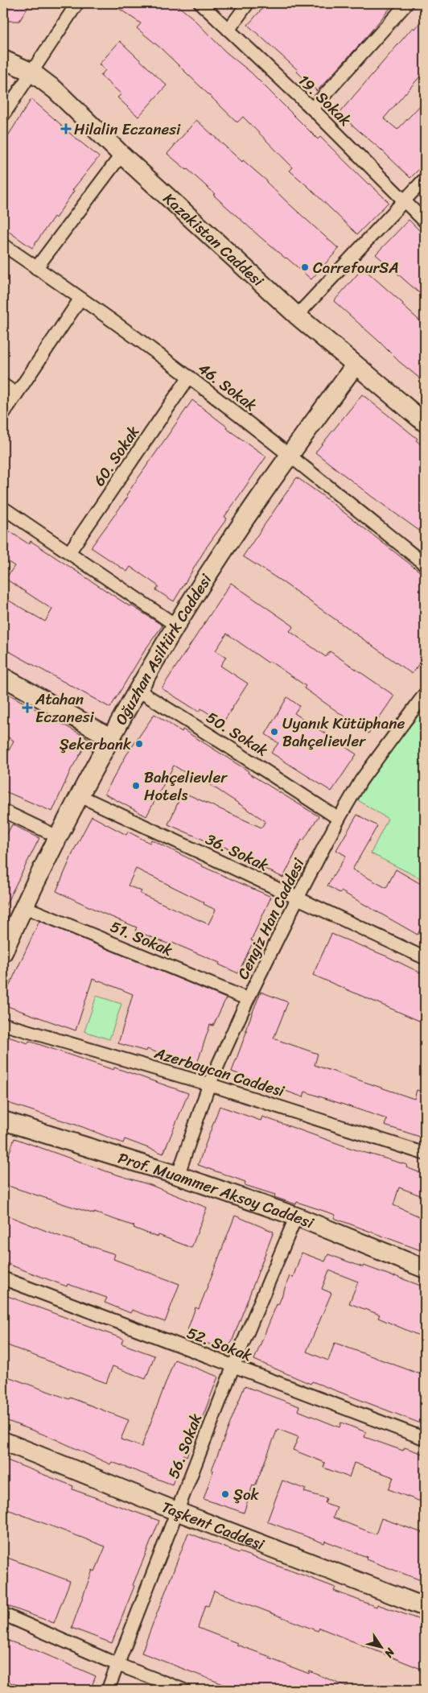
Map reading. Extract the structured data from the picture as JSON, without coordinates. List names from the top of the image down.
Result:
{
  "streets": {
    "main road": [
      "Kazakistan Caddesi",
      "Oğuzhan Asiltürk Caddesi",
      "Prof. Muammer Aksoy Caddesi",
      "Taşkent Caddesi"
    ],
    "street": [
      "19. Sokak",
      "46. Sokak",
      "60. Sokak",
      "50. Sokak",
      "36. Sokak",
      "Cengiz Han Caddesi",
      "51. Sokak",
      "Azerbaycan Caddesi",
      "52. Sokak",
      "56. Sokak"
    ]
  },
  "crossings": [
    ["Kazakistan Caddesi", "Oğuzhan Asiltürk Caddesi"],
    ["46. Sokak", "60. Sokak"],
    ["46. Sokak", "Oğuzhan Asiltürk Caddesi"],
    ["Oğuzhan Asiltürk Caddesi", "50. Sokak"],
    ["Oğuzhan Asiltürk Caddesi", "36. Sokak"],
    ["Oğuzhan Asiltürk Caddesi", "51. Sokak"],
    ["50. Sokak", "Cengiz Han Caddesi"],
    ["36. Sokak", "Cengiz Han Caddesi"],
    ["Cengiz Han Caddesi", "51. Sokak"],
    ["Cengiz Han Caddesi", "Azerbaycan Caddesi"],
    ["Cengiz Han Caddesi", "Prof. Muammer Aksoy Caddesi"],
    ["Prof. Muammer Aksoy Caddesi", "56. Sokak"],
    ["52. Sokak", "56. Sokak"],
    ["56. Sokak", "Taşkent Caddesi"]
  ],
  "places": {
    "health": ["Hilalin Eczanesi", "Atahan Eczanesi"],
    "other": [
      "CarrefourSA",
      "Uyanık Kütüphane Bahçelievler",
      "Şekerbank",
      "Bahçelievler Hotels",
      "Şok"
    ]
  },
  "north": "bottom right"
}
